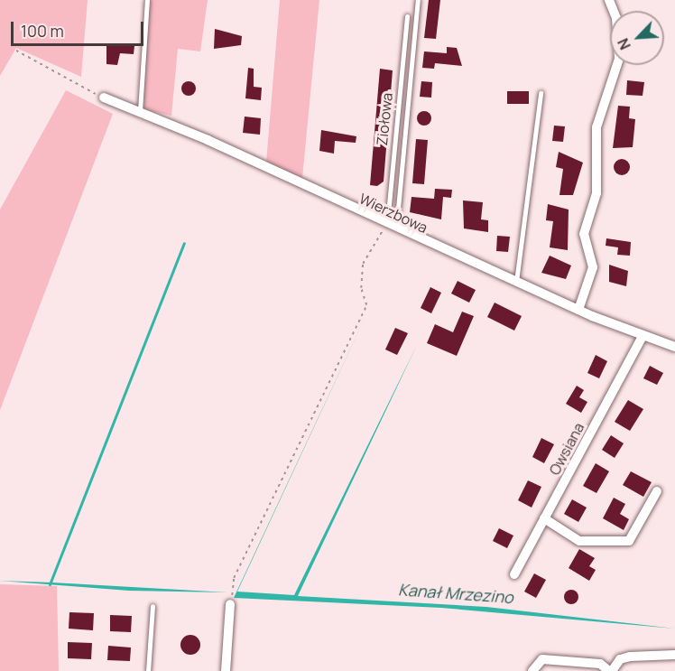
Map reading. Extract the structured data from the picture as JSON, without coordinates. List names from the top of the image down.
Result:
{
  "streets": {
    "street": ["Wierzbowa", "Owsiana"],
    "lane": ["Ziołowa"]
  },
  "crossings": [
    ["Ziołowa", "Wierzbowa"],
    ["Wierzbowa", "Owsiana"]
  ],
  "water": ["Kanał Mrzezino"],
  "scale_bar": "100 m",
  "north": "bottom left"
}
